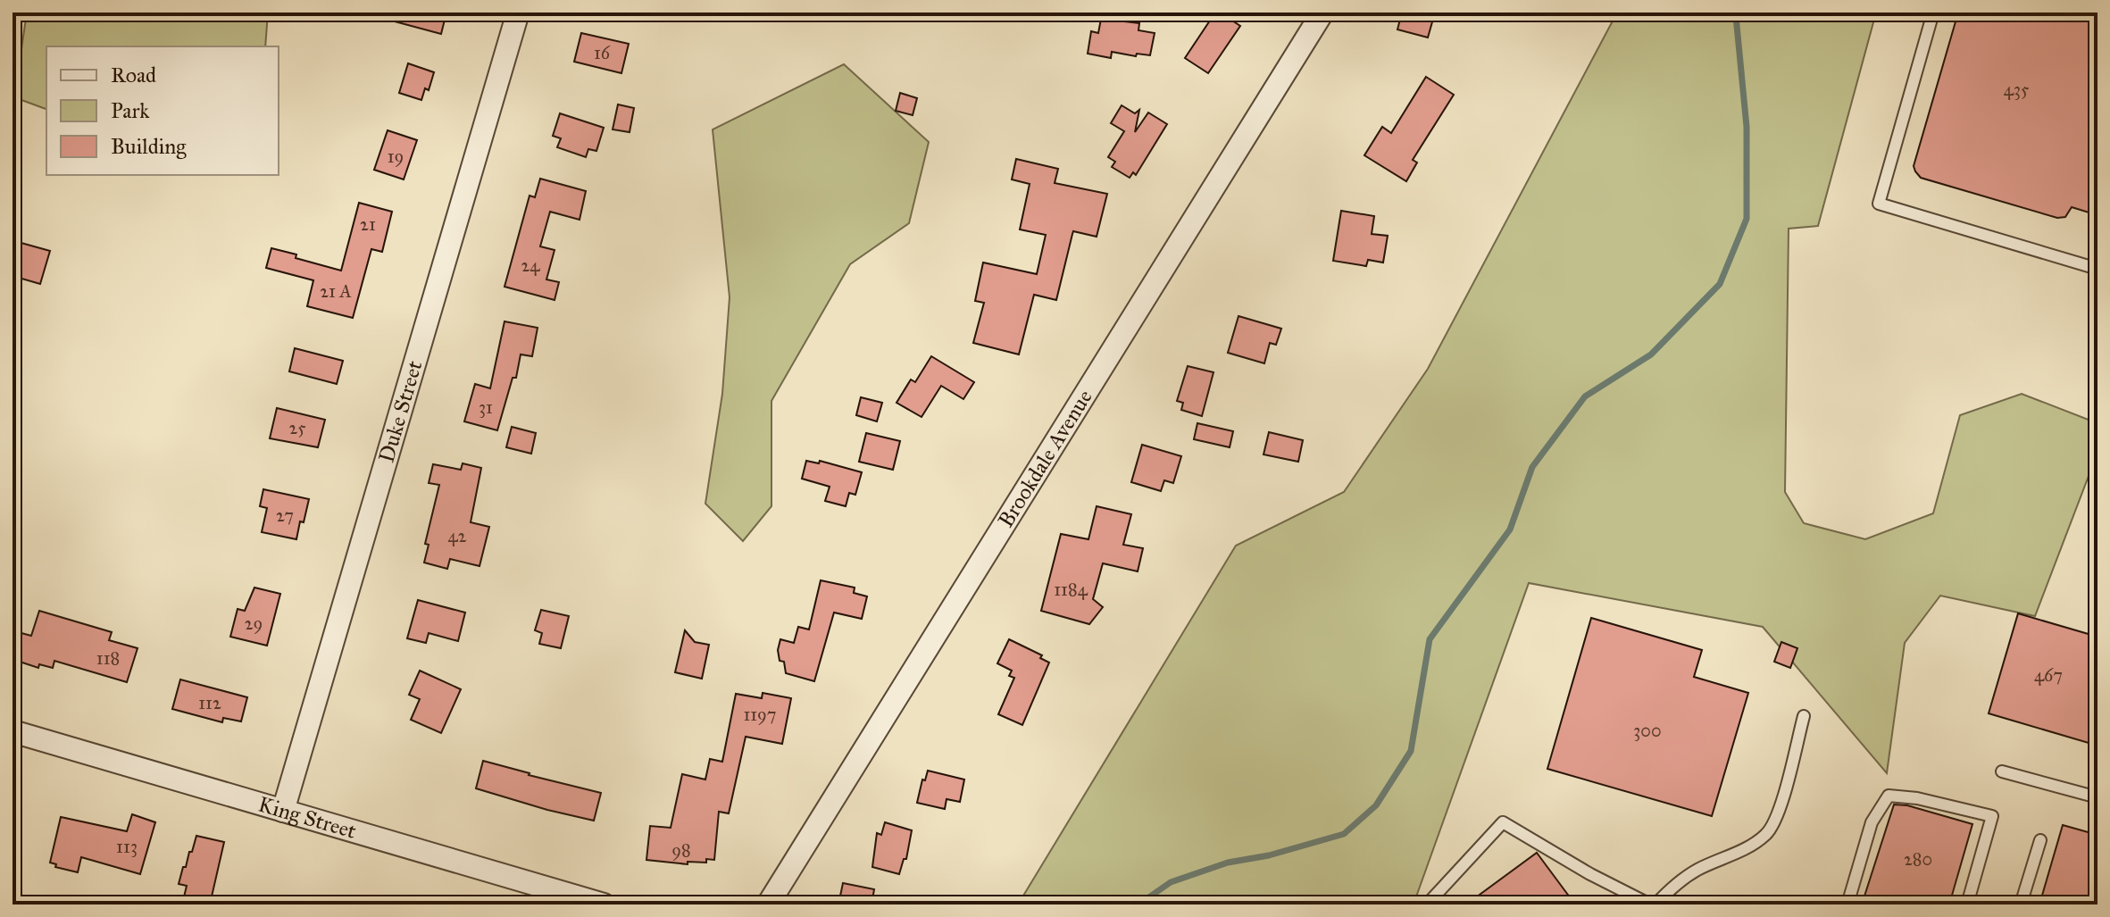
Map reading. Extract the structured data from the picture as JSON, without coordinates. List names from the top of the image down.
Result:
{
  "streets": {
    "street": ["Duke Street", "Brookdale Avenue", "King Street"]
  },
  "crossings": [
    ["Duke Street", "King Street"]
  ],
  "house_numbers": [
    "16",
    "435",
    "19",
    "21",
    "24",
    "21 A",
    "31",
    "25",
    "27",
    "42",
    "1184",
    "29",
    "118",
    "467",
    "112",
    "1197",
    "300",
    "113",
    "98",
    "280"
  ],
  "legend": ["Road", "Park", "Building"]
}
